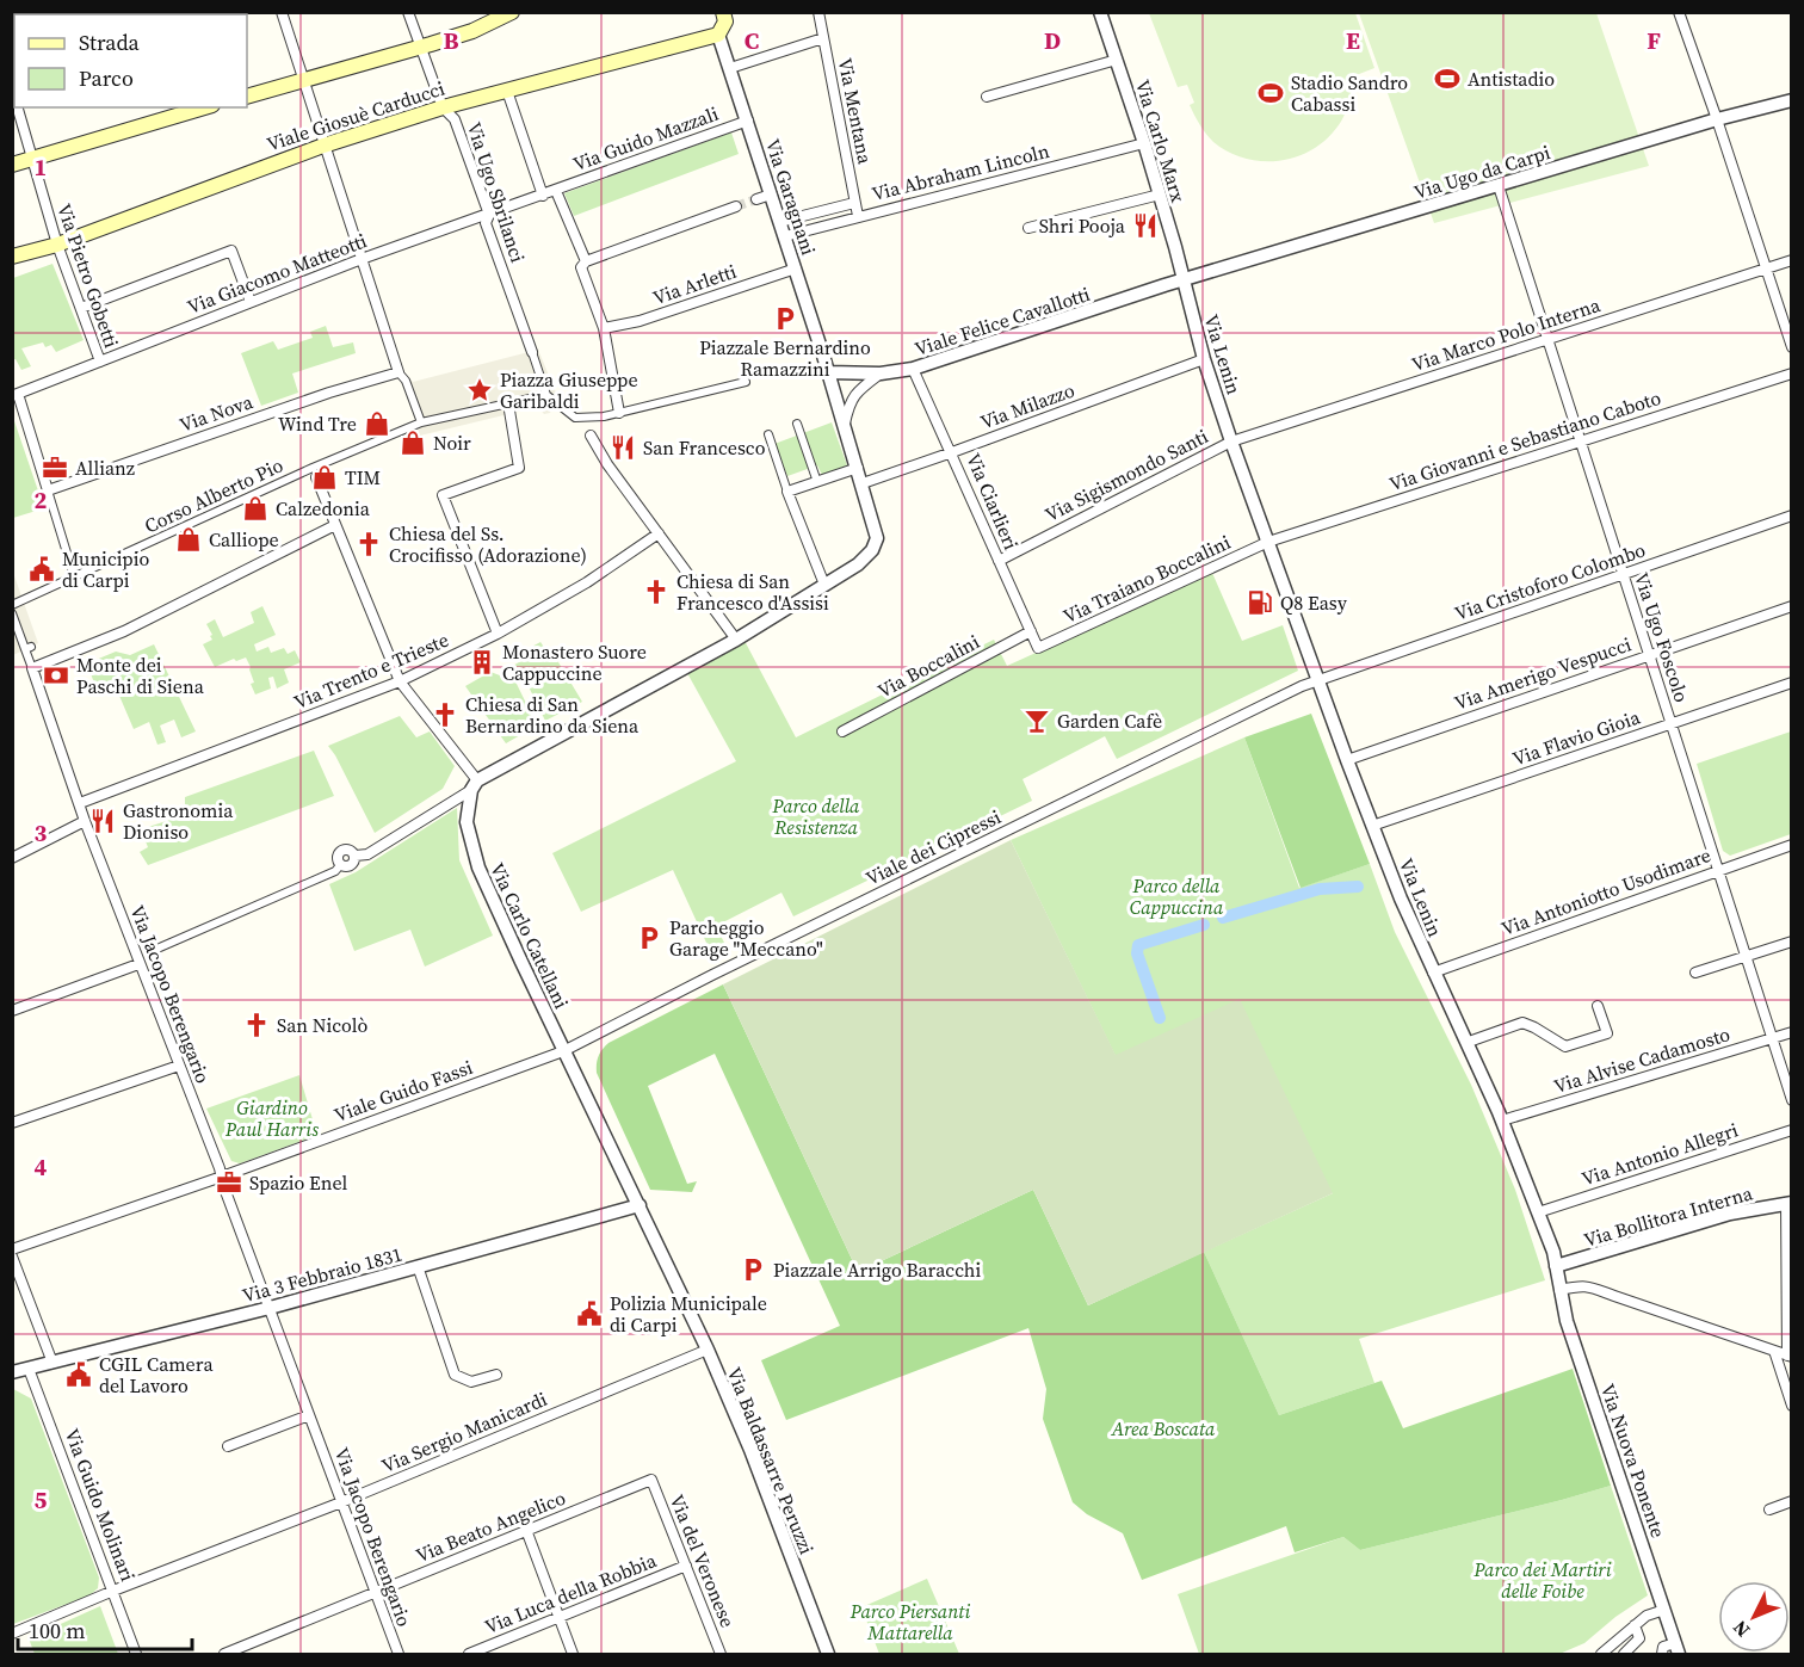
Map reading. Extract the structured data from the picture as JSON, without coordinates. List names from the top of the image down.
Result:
{
  "streets": {
    "main road": ["Viale Giosuè Carducci"],
    "street": [
      "Via Mentana",
      "Via Guido Mazzali",
      "Via Carlo Marx",
      "Via Abraham Lincoln",
      "Via Ugo da Carpi",
      "Via Ugo Sbrilanci",
      "Via Garagnani",
      "Via Giacomo Matteotti",
      "Via Pietro Gobetti",
      "Via Arletti",
      "Viale Felice Cavallotti",
      "Via Marco Polo Interna",
      "Via Lenin",
      "Via Milazzo",
      "Via Nova",
      "Via Giovanni e Sebastiano Caboto",
      "Via Sigismondo Santi",
      "Corso Alberto Pio",
      "Via Ciarlieri",
      "Via Traiano Boccalini",
      "Via Cristoforo Colombo",
      "Via Ugo Foscolo",
      "Via Boccalini",
      "Via Trento e Trieste",
      "Via Amerigo Vespucci",
      "Via Flavio Gioia",
      "Viale dei Cipressi",
      "Via Antoniotto Usodimare",
      "Via Carlo Catellani",
      "Via Jacopo Berengario",
      "Via Alvise Cadamosto",
      "Viale Guido Fassi",
      "Via Antonio Allegri",
      "Via Bollitora Interna",
      "Via 3 Febbraio 1831",
      "Via Sergio Manicardi",
      "Via Baldassarre Peruzzi",
      "Via Nuova Ponente",
      "Via Guido Molinari",
      "Via Beato Angelico",
      "Via del Veronese",
      "Via Luca della Robbia"
    ]
  },
  "crossings": [
    ["Via Mentana", "Via Abraham Lincoln"],
    ["Viale Giosuè Carducci", "Via Ugo Sbrilanci"],
    ["Viale Giosuè Carducci", "Via Garagnani"],
    ["Viale Giosuè Carducci", "Via Pietro Gobetti"],
    ["Via Guido Mazzali", "Via Garagnani"],
    ["Via Guido Mazzali", "Via Giacomo Matteotti"],
    ["Via Carlo Marx", "Via Abraham Lincoln"],
    ["Via Carlo Marx", "Via Ugo da Carpi"],
    ["Via Carlo Marx", "Viale Felice Cavallotti"],
    ["Via Carlo Marx", "Via Lenin"],
    ["Via Abraham Lincoln", "Via Garagnani"],
    ["Via Ugo da Carpi", "Viale Felice Cavallotti"],
    ["Via Ugo da Carpi", "Via Lenin"],
    ["Via Ugo da Carpi", "Via Ugo Foscolo"],
    ["Via Ugo Sbrilanci", "Via Giacomo Matteotti"],
    ["Via Garagnani", "Via Arletti"],
    ["Via Garagnani", "Viale Felice Cavallotti"],
    ["Via Giacomo Matteotti", "Via Pietro Gobetti"],
    ["Viale Felice Cavallotti", "Via Lenin"],
    ["Viale Felice Cavallotti", "Via Ciarlieri"],
    ["Via Marco Polo Interna", "Via Lenin"],
    ["Via Marco Polo Interna", "Via Sigismondo Santi"],
    ["Via Marco Polo Interna", "Via Ugo Foscolo"],
    ["Via Lenin", "Via Milazzo"],
    ["Via Lenin", "Via Giovanni e Sebastiano Caboto"],
    ["Via Lenin", "Via Sigismondo Santi"],
    ["Via Lenin", "Via Traiano Boccalini"],
    ["Via Lenin", "Via Cristoforo Colombo"],
    ["Via Lenin", "Via Amerigo Vespucci"],
    ["Via Lenin", "Via Flavio Gioia"],
    ["Via Lenin", "Viale dei Cipressi"],
    ["Via Lenin", "Via Antoniotto Usodimare"],
    ["Via Lenin", "Via Alvise Cadamosto"],
    ["Via Lenin", "Via Antonio Allegri"],
    ["Via Lenin", "Via Bollitora Interna"],
    ["Via Lenin", "Via Nuova Ponente"],
    ["Via Milazzo", "Via Ciarlieri"],
    ["Via Giovanni e Sebastiano Caboto", "Via Traiano Boccalini"],
    ["Via Giovanni e Sebastiano Caboto", "Via Ugo Foscolo"],
    ["Via Sigismondo Santi", "Via Ciarlieri"],
    ["Via Ciarlieri", "Via Traiano Boccalini"],
    ["Via Ciarlieri", "Via Boccalini"],
    ["Via Cristoforo Colombo", "Via Ugo Foscolo"],
    ["Via Cristoforo Colombo", "Viale dei Cipressi"],
    ["Via Ugo Foscolo", "Via Amerigo Vespucci"],
    ["Via Ugo Foscolo", "Via Flavio Gioia"],
    ["Via Ugo Foscolo", "Via Antoniotto Usodimare"],
    ["Via Ugo Foscolo", "Via Alvise Cadamosto"],
    ["Via Trento e Trieste", "Via Jacopo Berengario"],
    ["Viale dei Cipressi", "Via Carlo Catellani"],
    ["Viale dei Cipressi", "Viale Guido Fassi"],
    ["Viale dei Cipressi", "Via Baldassarre Peruzzi"],
    ["Via Carlo Catellani", "Viale Guido Fassi"],
    ["Via Carlo Catellani", "Via Baldassarre Peruzzi"],
    ["Via Jacopo Berengario", "Viale Guido Fassi"],
    ["Via Jacopo Berengario", "Via 3 Febbraio 1831"],
    ["Via Jacopo Berengario", "Via Sergio Manicardi"],
    ["Via Jacopo Berengario", "Via Beato Angelico"],
    ["Viale Guido Fassi", "Via Baldassarre Peruzzi"],
    ["Via 3 Febbraio 1831", "Via Baldassarre Peruzzi"],
    ["Via 3 Febbraio 1831", "Via Guido Molinari"],
    ["Via Sergio Manicardi", "Via Baldassarre Peruzzi"],
    ["Via Sergio Manicardi", "Via Guido Molinari"],
    ["Via Beato Angelico", "Via del Veronese"],
    ["Via del Veronese", "Via Luca della Robbia"]
  ],
  "parks": [
    "Parco della Resistenza",
    "Parco della Cappuccina",
    "Giardino Paul Harris",
    "Area Boscata",
    "Parco dei Martiri delle Foibe",
    "Parco Piersanti Mattarella"
  ],
  "places": {
    "sports": ["Antistadio", "Stadio Sandro Cabassi"],
    "restaurant": ["Shri Pooja", "San Francesco", "Gastronomia Dioniso"],
    "parking": ["Piazzale Bernardino Ramazzini", "Parcheggio Garage \"Meccano\"", "Piazzale Arrigo Baracchi"],
    "place": ["Piazza Giuseppe Garibaldi"],
    "shop": [
      "Wind Tre",
      "Noir",
      "TIM",
      "Calzedonia",
      "Calliope"
    ],
    "office": ["Allianz", "Spazio Enel"],
    "church": [
      "Chiesa del Ss. Crocifisso (Adorazione)",
      "Chiesa di San Francesco d'Assisi",
      "Chiesa di San Bernardino da Siena",
      "San Nicolò"
    ],
    "public building": ["Municipio di Carpi", "Polizia Municipale di Carpi", "CGIL Camera del Lavoro"],
    "fuel station": ["Q8 Easy"],
    "building": ["Monastero Suore Cappuccine"],
    "bank": ["Monte dei Paschi di Siena"],
    "bar": ["Garden Cafè"]
  },
  "legend": ["Strada", "Parco"],
  "scale_bar": "100 m",
  "north": "bottom left",
  "grid": {
    "columns": [
      "B",
      "C",
      "D",
      "E",
      "F"
    ],
    "rows": [
      "1",
      "2",
      "3",
      "4",
      "5"
    ]
  }
}
